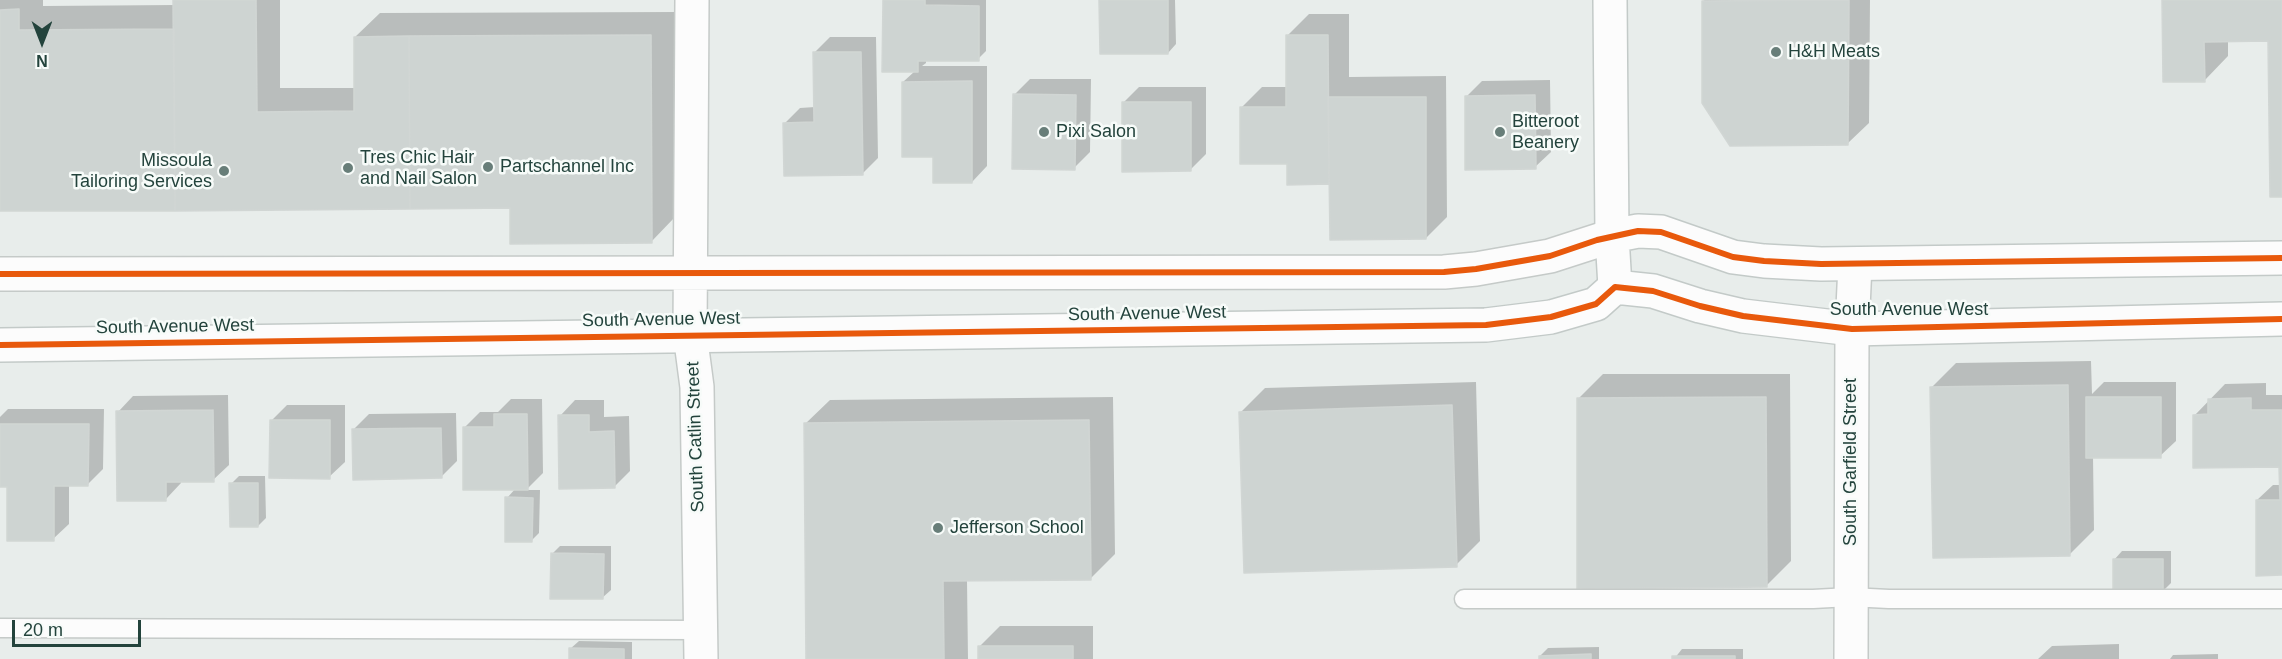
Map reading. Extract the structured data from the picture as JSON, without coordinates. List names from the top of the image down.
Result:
{
  "streets": {
    "street": ["South Avenue West", "South Catlin Street", "South Garfield Street"]
  },
  "crossings": [
    ["South Avenue West", "South Catlin Street"],
    ["South Avenue West", "South Garfield Street"]
  ],
  "places": [
    "H&H Meats",
    "Pixi Salon",
    "Bitteroot Beanery",
    "Partschannel Inc",
    "Tres Chic Hair and Nail Salon",
    "Missoula Tailoring Services",
    "Jefferson School"
  ],
  "scale_bar": "20 m",
  "north": "bottom"
}
